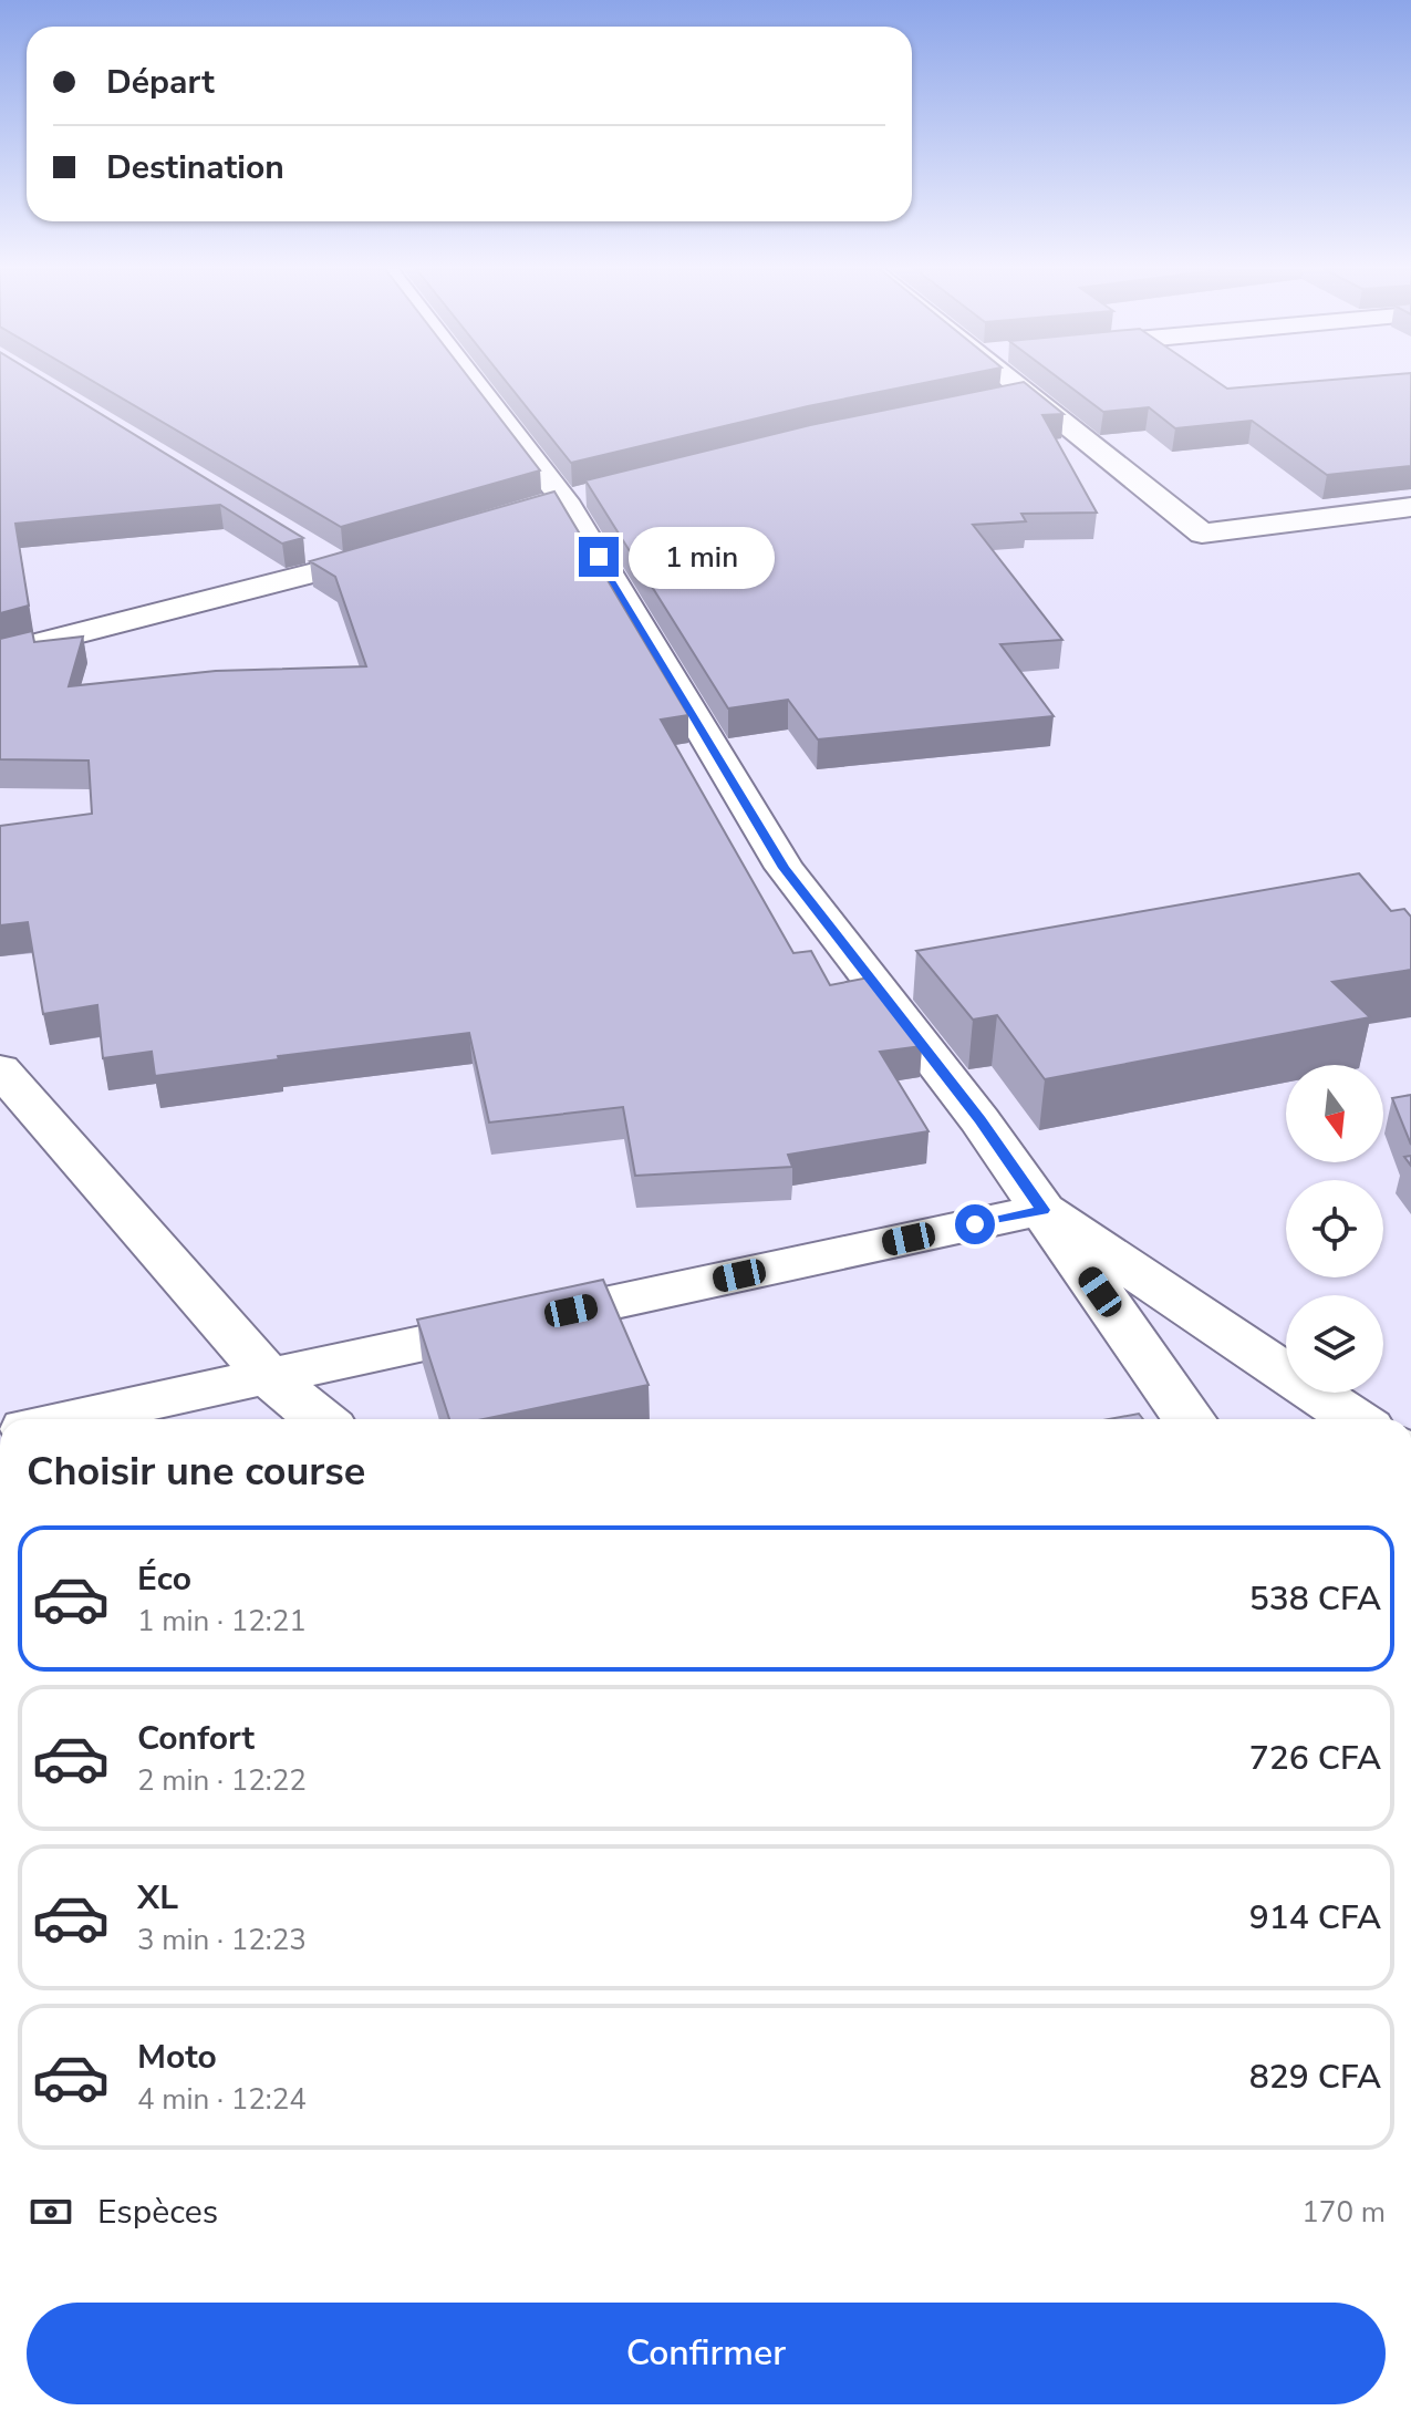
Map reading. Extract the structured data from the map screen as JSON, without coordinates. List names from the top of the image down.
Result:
{
  "north": "bottom",
  "page": {
    "banner": ["Départ", "Destination"],
    "bubble": "1 min",
    "heading": "Choisir une course",
    "list": [
      {
        "name": "Éco",
        "note": "1 min · 12:21",
        "value": "538 CFA"
      },
      {
        "name": "Confort",
        "note": "2 min · 12:22",
        "value": "726 CFA"
      },
      {
        "name": "XL",
        "note": "3 min · 12:23",
        "value": "914 CFA"
      },
      {
        "name": "Moto",
        "note": "4 min · 12:24",
        "value": "829 CFA"
      }
    ],
    "pay": ["Espèces", "170 m"],
    "buttons": "Confirmer"
  }
}
